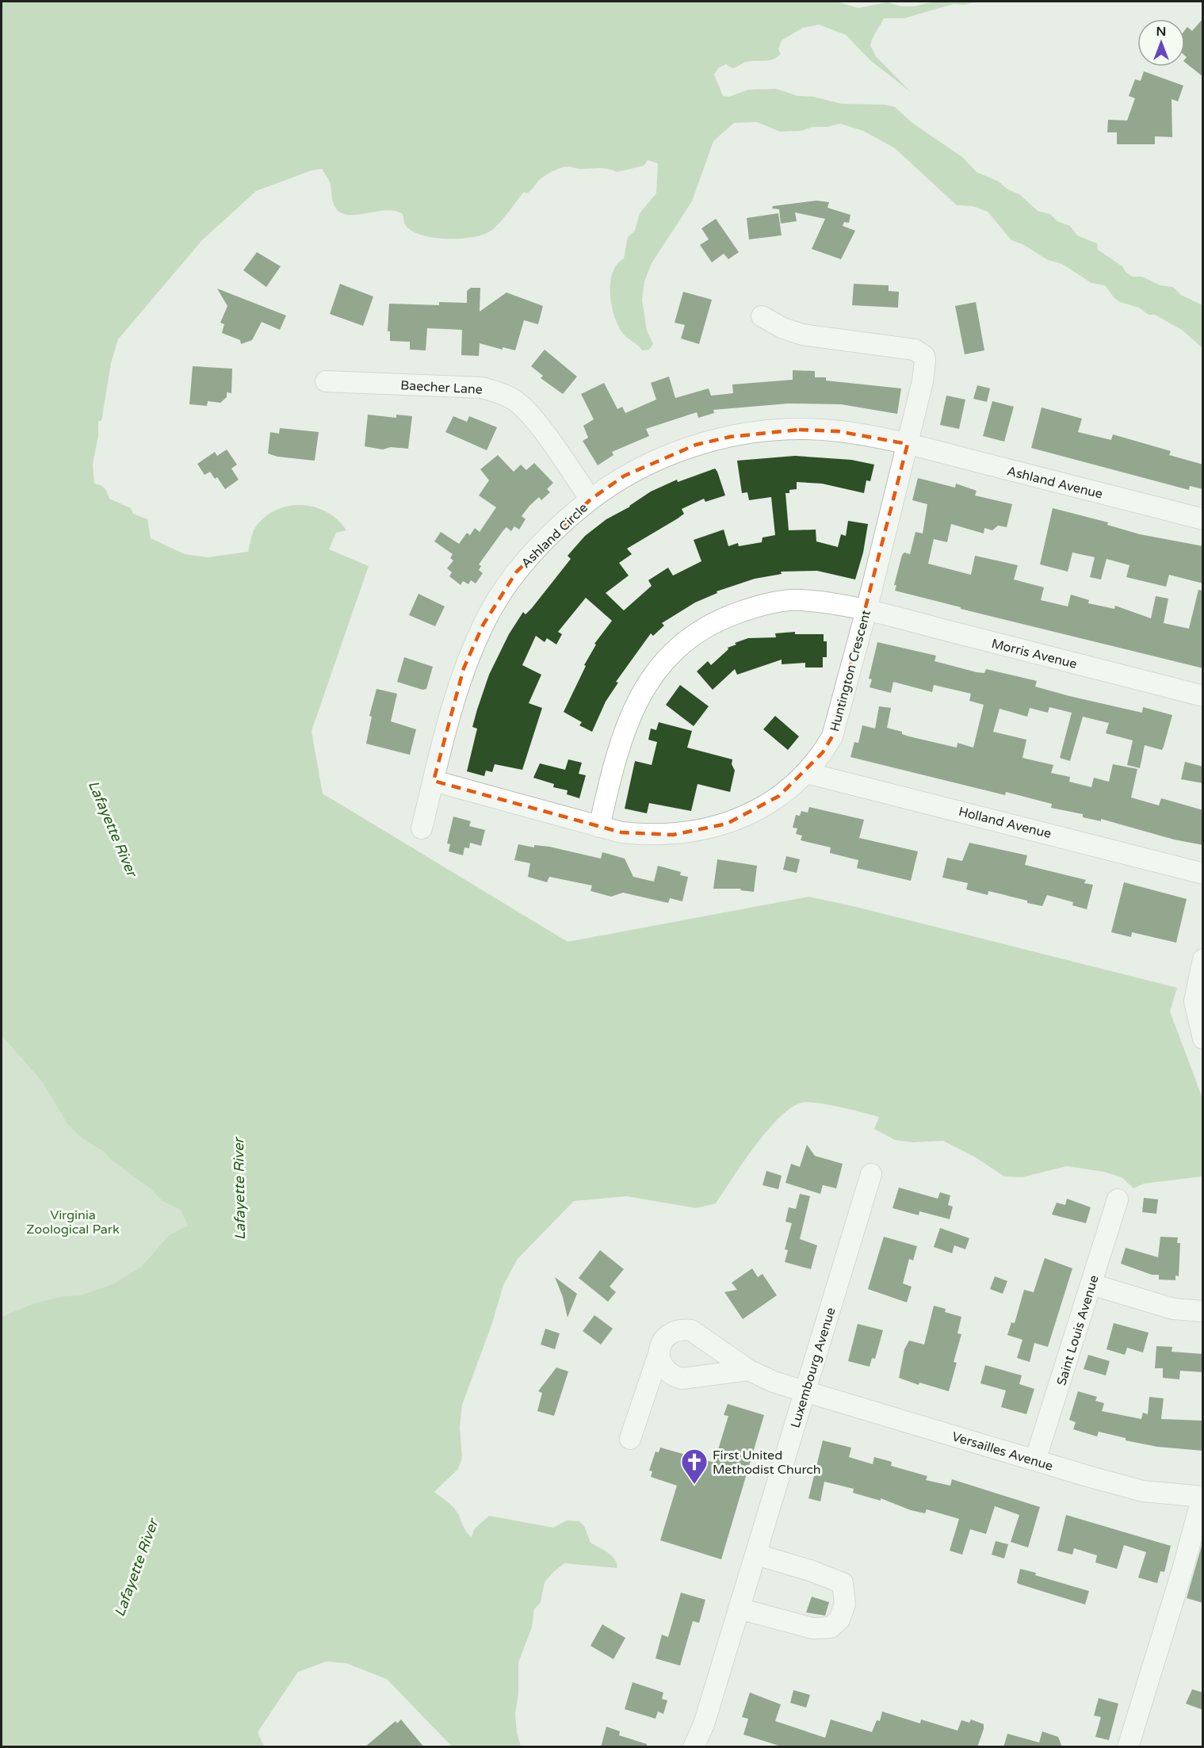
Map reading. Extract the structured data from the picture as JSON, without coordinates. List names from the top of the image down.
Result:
{
  "streets": {
    "street": [
      "Baecher Lane",
      "Ashland Avenue",
      "Ashland Circle",
      "Morris Avenue",
      "Huntington Crescent",
      "Holland Avenue",
      "Saint Louis Avenue",
      "Luxembourg Avenue",
      "Versailles Avenue"
    ]
  },
  "crossings": [
    ["Baecher Lane", "Ashland Circle"],
    ["Ashland Avenue", "Ashland Circle"],
    ["Ashland Avenue", "Huntington Crescent"],
    ["Ashland Circle", "Huntington Crescent"],
    ["Morris Avenue", "Huntington Crescent"],
    ["Huntington Crescent", "Holland Avenue"],
    ["Saint Louis Avenue", "Versailles Avenue"],
    ["Luxembourg Avenue", "Versailles Avenue"]
  ],
  "water": ["Lafayette River"],
  "parks": ["Virginia Zoological Park"],
  "places": {
    "church": ["First United Methodist Church"]
  },
  "north": "top"
}
